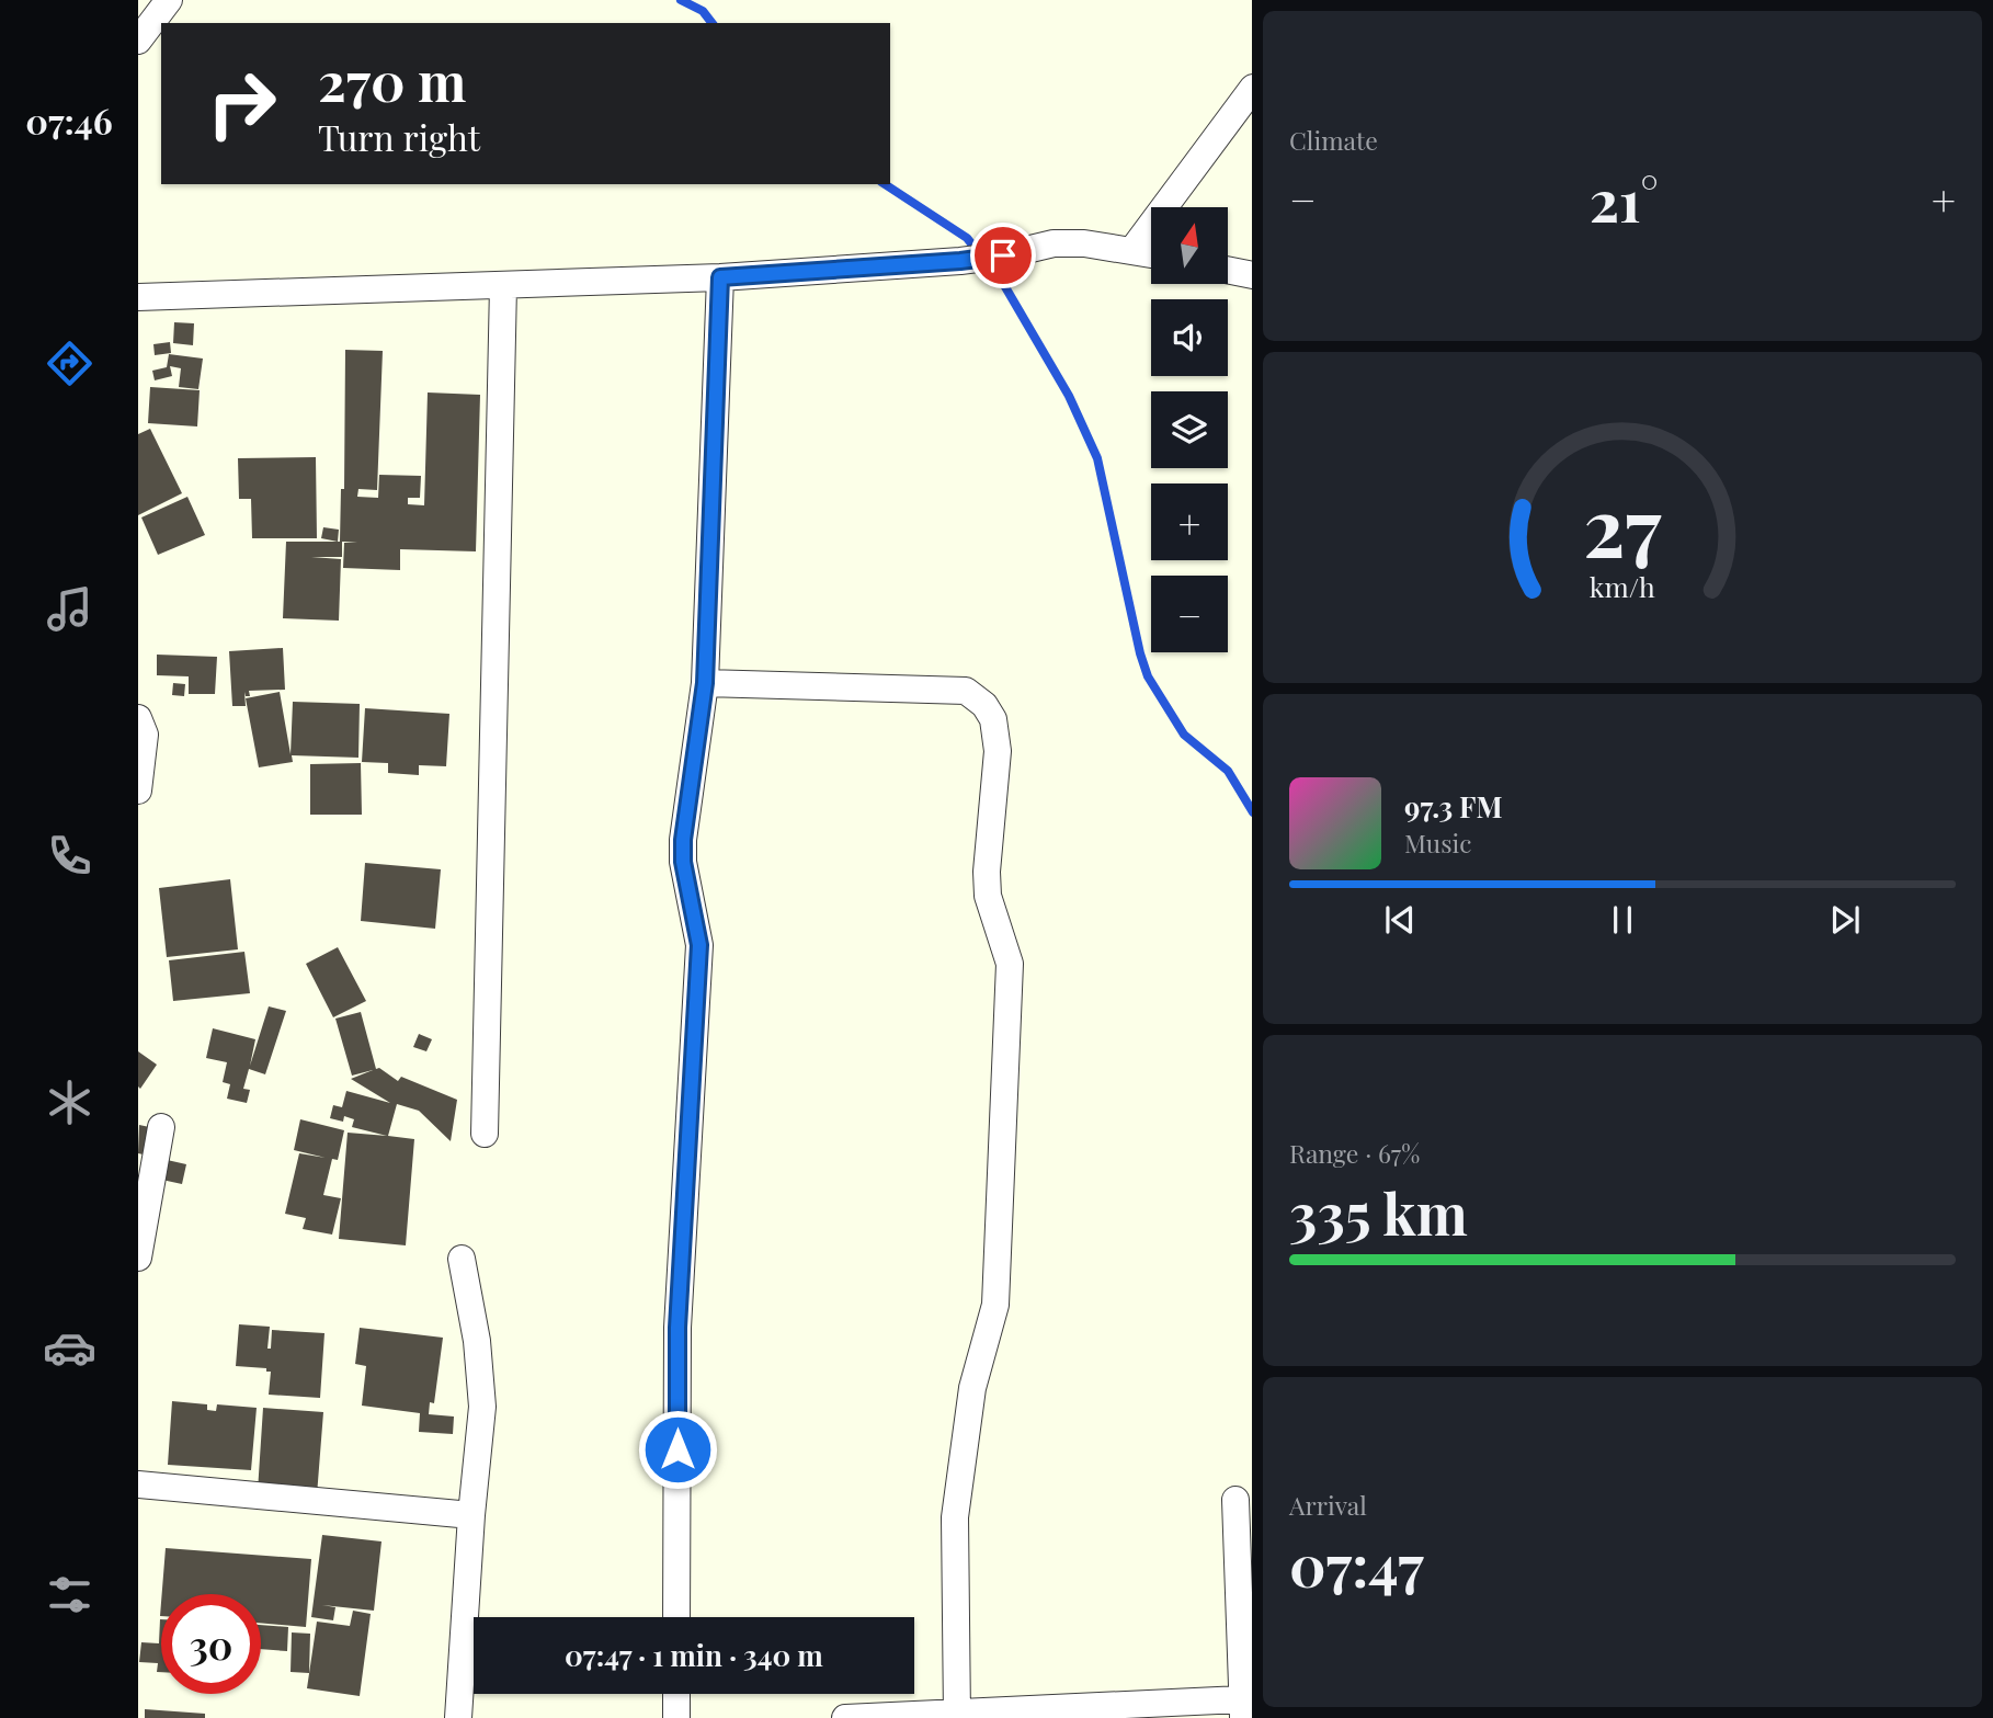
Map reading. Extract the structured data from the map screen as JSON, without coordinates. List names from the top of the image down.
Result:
{
  "north": "top",
  "page": {
    "tabs": "07:46",
    "tile": [
      "Climate",
      ["Range · 67%", "335 km"],
      ["Arrival", "07:47"]
    ],
    "turn": ["270 m", "Turn right"],
    "heat": ["−", "21°", "+"],
    "map_buttons": ["+", "−"],
    "song": ["97.3 FM", "Music"],
    "limit": "30",
    "trip": "07:47 · 1 min · 340 m",
    "gauge": ["27", "km/h"]
  }
}
